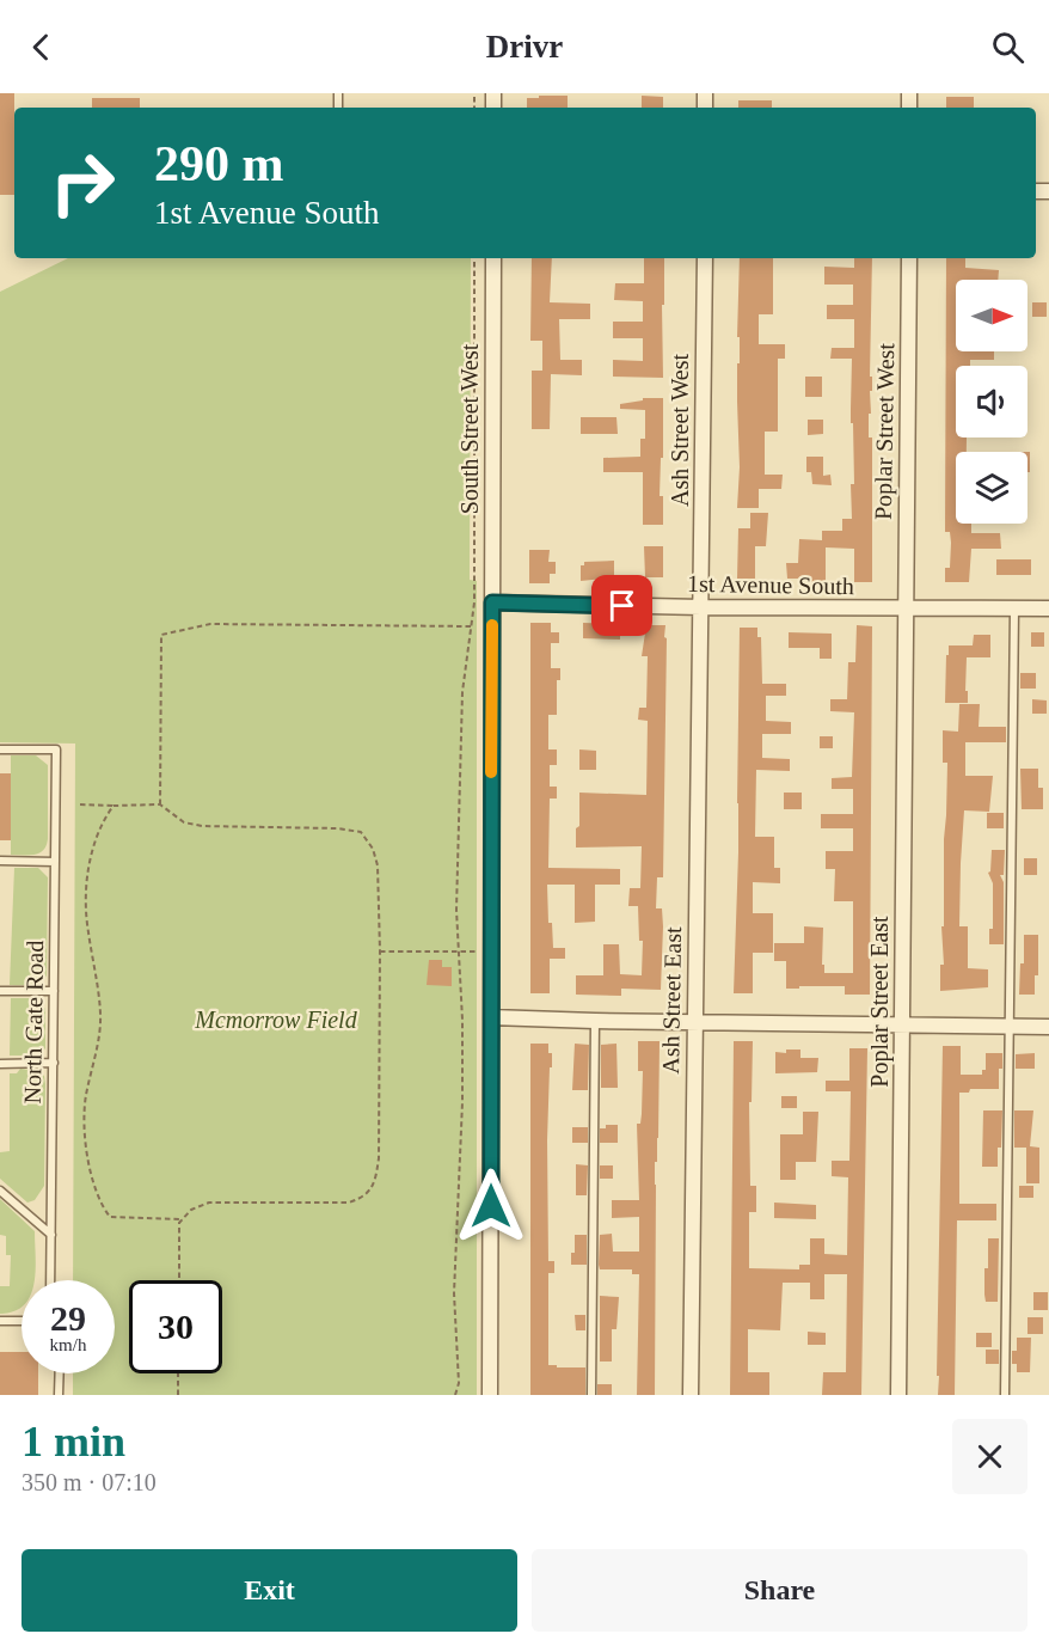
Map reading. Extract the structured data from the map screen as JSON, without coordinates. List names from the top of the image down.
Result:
{
  "streets": {
    "street": [
      "South Street West",
      "Ash Street West",
      "Poplar Street West",
      "1st Avenue South",
      "Ash Street East",
      "Poplar Street East"
    ],
    "lane": ["North Gate Road"]
  },
  "crossings": [
    ["South Street West", "1st Avenue South"],
    ["Ash Street West", "1st Avenue South"],
    ["Ash Street West", "Ash Street East"],
    ["Poplar Street West", "1st Avenue South"],
    ["Poplar Street West", "Poplar Street East"],
    ["1st Avenue South", "Ash Street East"],
    ["1st Avenue South", "Poplar Street East"]
  ],
  "parks": ["Mcmorrow Field"],
  "north": "right",
  "page": {
    "header": "Drivr",
    "turn": ["290 m", "1st Avenue South"],
    "speed": "29 km/h",
    "limit": "30",
    "heading": ["1 min", "350 m · 07:10"],
    "buttons": ["Exit", "Share"]
  }
}
